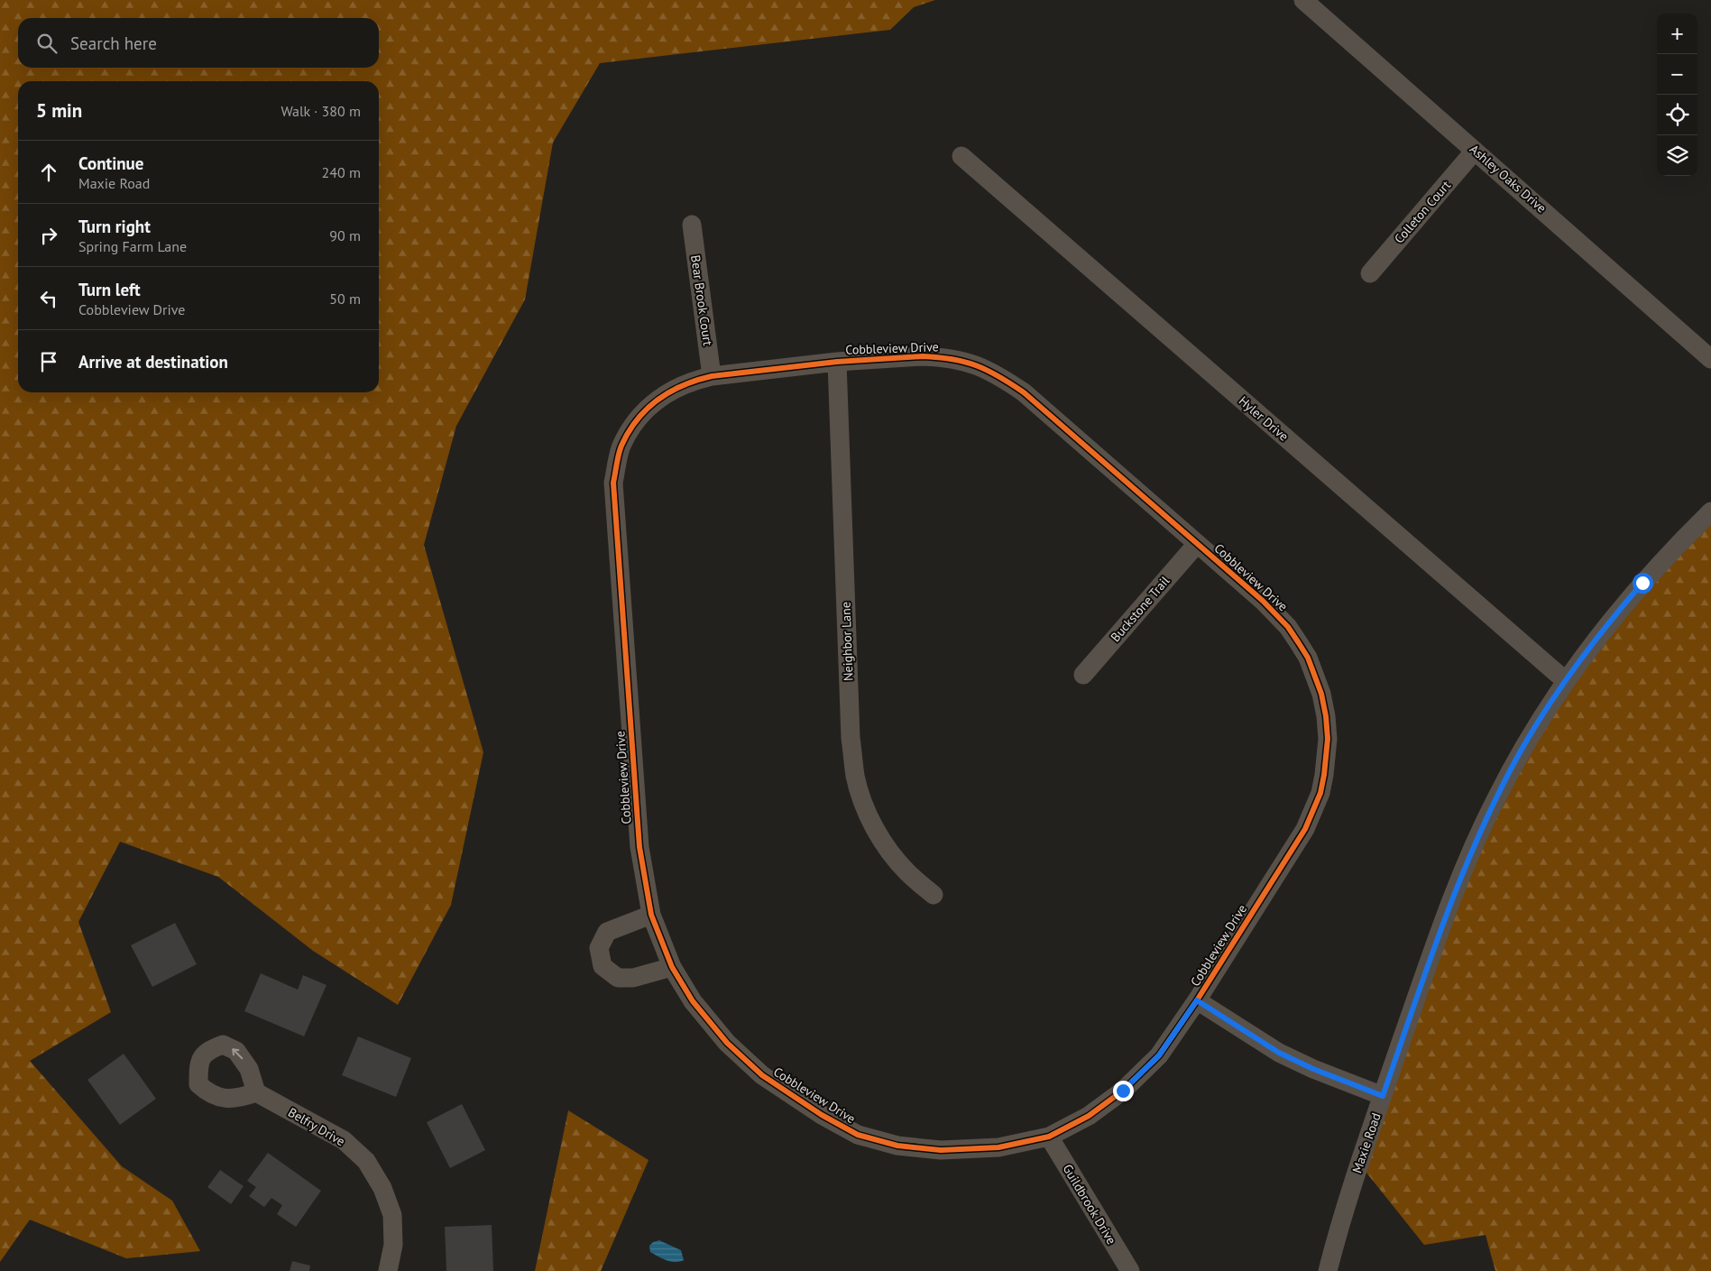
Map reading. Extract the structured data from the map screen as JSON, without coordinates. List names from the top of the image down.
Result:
{
  "streets": {
    "street": [
      "Ashley Oaks Drive",
      "Colleton Court",
      "Bear Brook Court",
      "Cobbleview Drive",
      "Hyler Drive",
      "Buckstone Trail",
      "Neighbor Lane",
      "Belfry Drive",
      "Maxie Road",
      "Guildbrook Drive"
    ]
  },
  "crossings": [
    ["Ashley Oaks Drive", "Colleton Court"],
    ["Bear Brook Court", "Cobbleview Drive"],
    ["Cobbleview Drive", "Buckstone Trail"],
    ["Cobbleview Drive", "Neighbor Lane"],
    ["Cobbleview Drive", "Guildbrook Drive"],
    ["Hyler Drive", "Maxie Road"]
  ],
  "page": {
    "map_buttons": ["+", "−"],
    "search": "Search here",
    "heading": ["5 min", "Walk · 380 m"],
    "list": [
      ["Continue", "Maxie Road", "240 m"],
      ["Turn right", "Spring Farm Lane", "90 m"],
      ["Turn left", "Cobbleview Drive", "50 m"],
      "Arrive at destination"
    ]
  }
}
